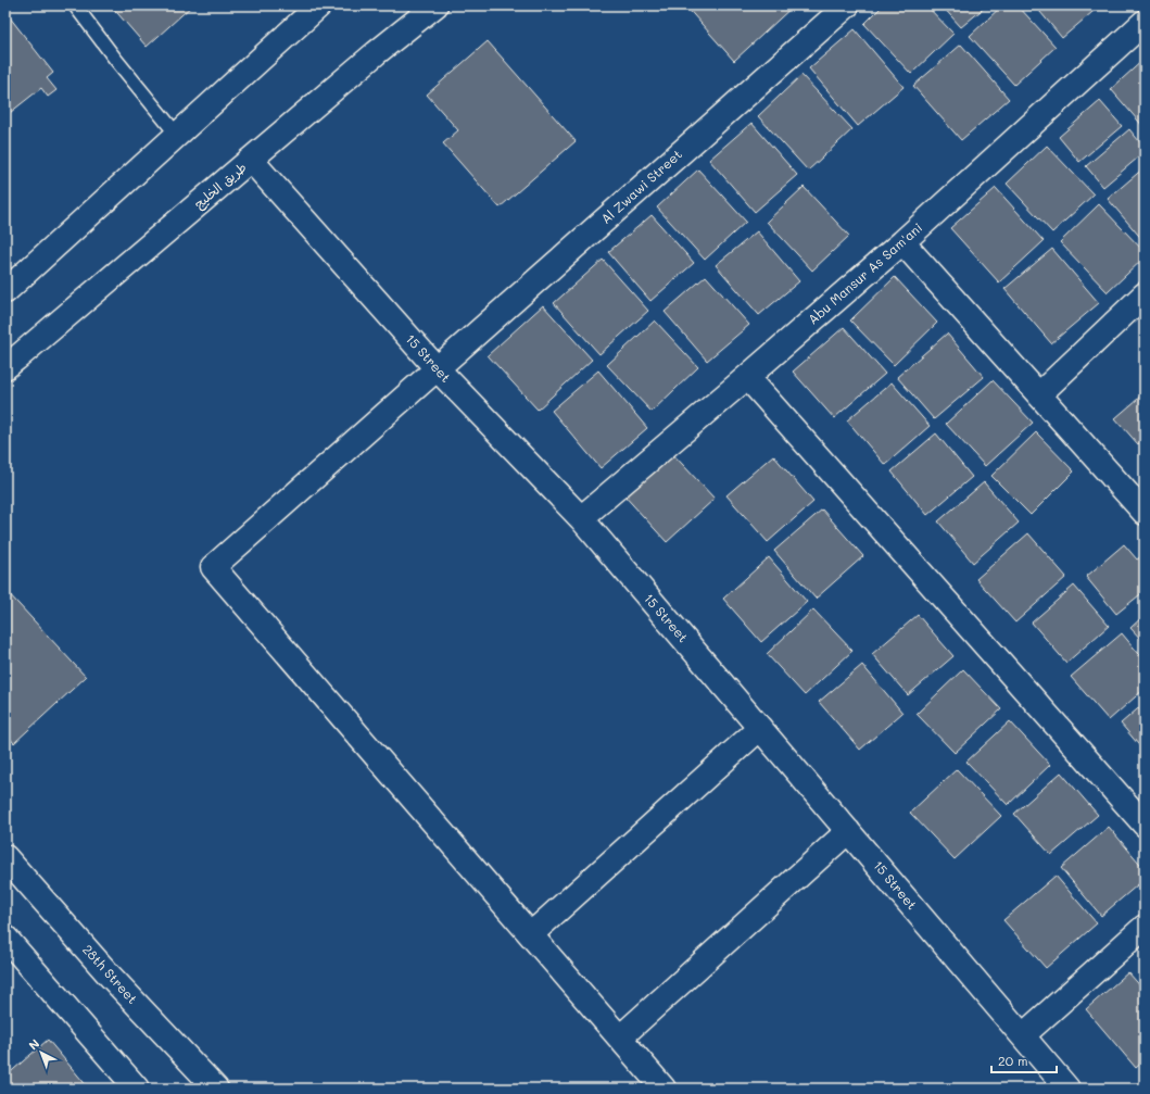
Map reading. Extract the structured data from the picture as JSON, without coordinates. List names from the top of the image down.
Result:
{
  "streets": {
    "street": [
      "طريق الخليج",
      "Al Zwawi Street",
      "Abu Mansur As Sam'ani",
      "15 Street",
      "28th Street"
    ]
  },
  "crossings": [
    ["طريق الخليج", "15 Street"],
    ["Al Zwawi Street", "15 Street"],
    ["Abu Mansur As Sam'ani", "15 Street"]
  ],
  "scale_bar": "20 m",
  "north": "top left"
}
